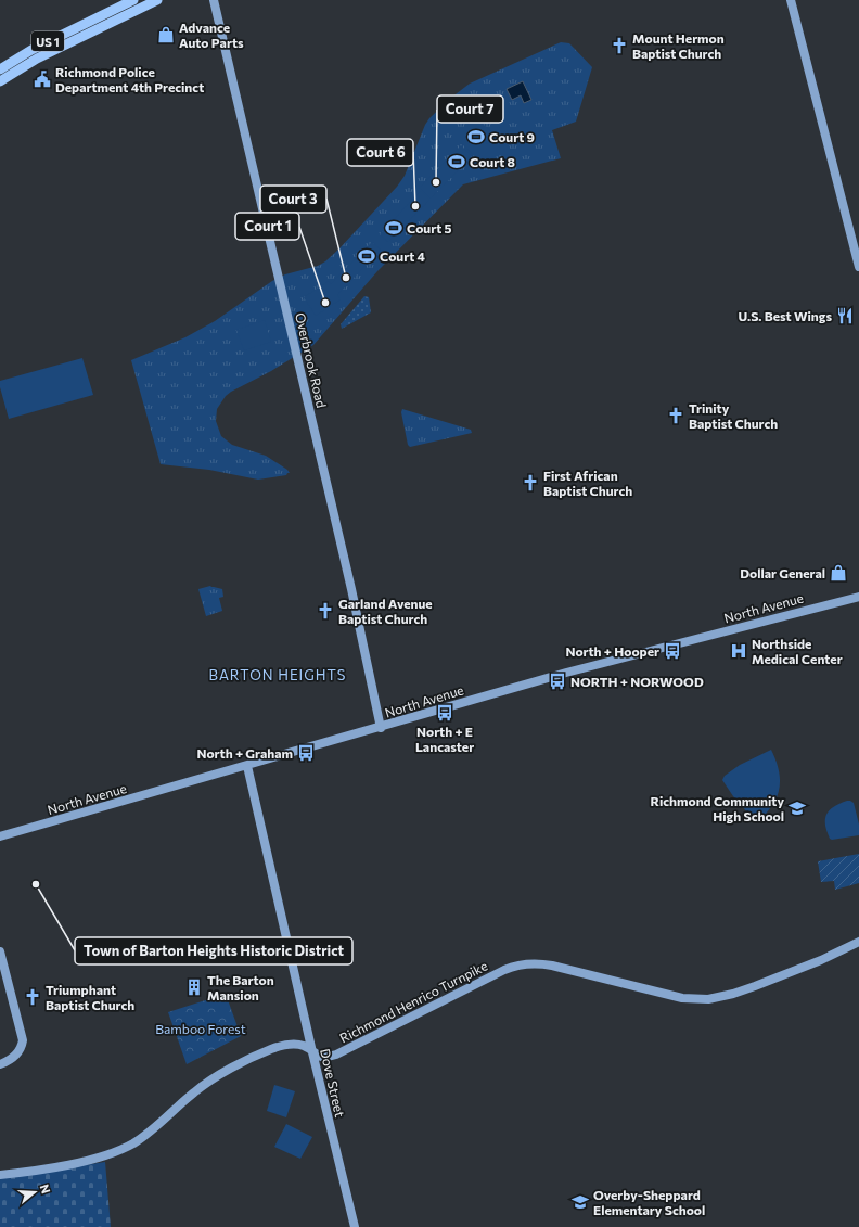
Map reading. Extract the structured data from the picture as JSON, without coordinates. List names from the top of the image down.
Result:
{
  "streets": {
    "main road": ["US 1"],
    "street": [
      "Overbrook Road",
      "North Avenue",
      "Richmond Henrico Turnpike",
      "Dove Street"
    ]
  },
  "crossings": [
    ["Overbrook Road", "North Avenue"],
    ["North Avenue", "Dove Street"],
    ["Richmond Henrico Turnpike", "Dove Street"]
  ],
  "districts": ["BARTON HEIGHTS"],
  "parks": ["Bamboo Forest"],
  "places": {
    "shop": ["Advance Auto Parts", "Dollar General"],
    "church": [
      "Mount Hermon Baptist Church",
      "Trinity Baptist Church",
      "First African Baptist Church",
      "Garland Avenue Baptist Church",
      "Triumphant Baptist Church"
    ],
    "public building": ["Richmond Police Department 4th Precinct"],
    "sports": [
      "Court 9",
      "Court 8",
      "Court 5",
      "Court 4"
    ],
    "other": [
      "Court 7",
      "Court 6",
      "Court 3",
      "Court 1",
      "Town of Barton Heights Historic District"
    ],
    "restaurant": ["U.S. Best Wings"],
    "bus stop": [
      "North + Hooper",
      "NORTH + NORWOOD",
      "North + E Lancaster",
      "North + Graham"
    ],
    "hospital": ["Northside Medical Center"],
    "school or university": ["Richmond Community High School", "Overby-Sheppard Elementary School"],
    "building": ["The Barton Mansion"]
  },
  "north": "right"
}
